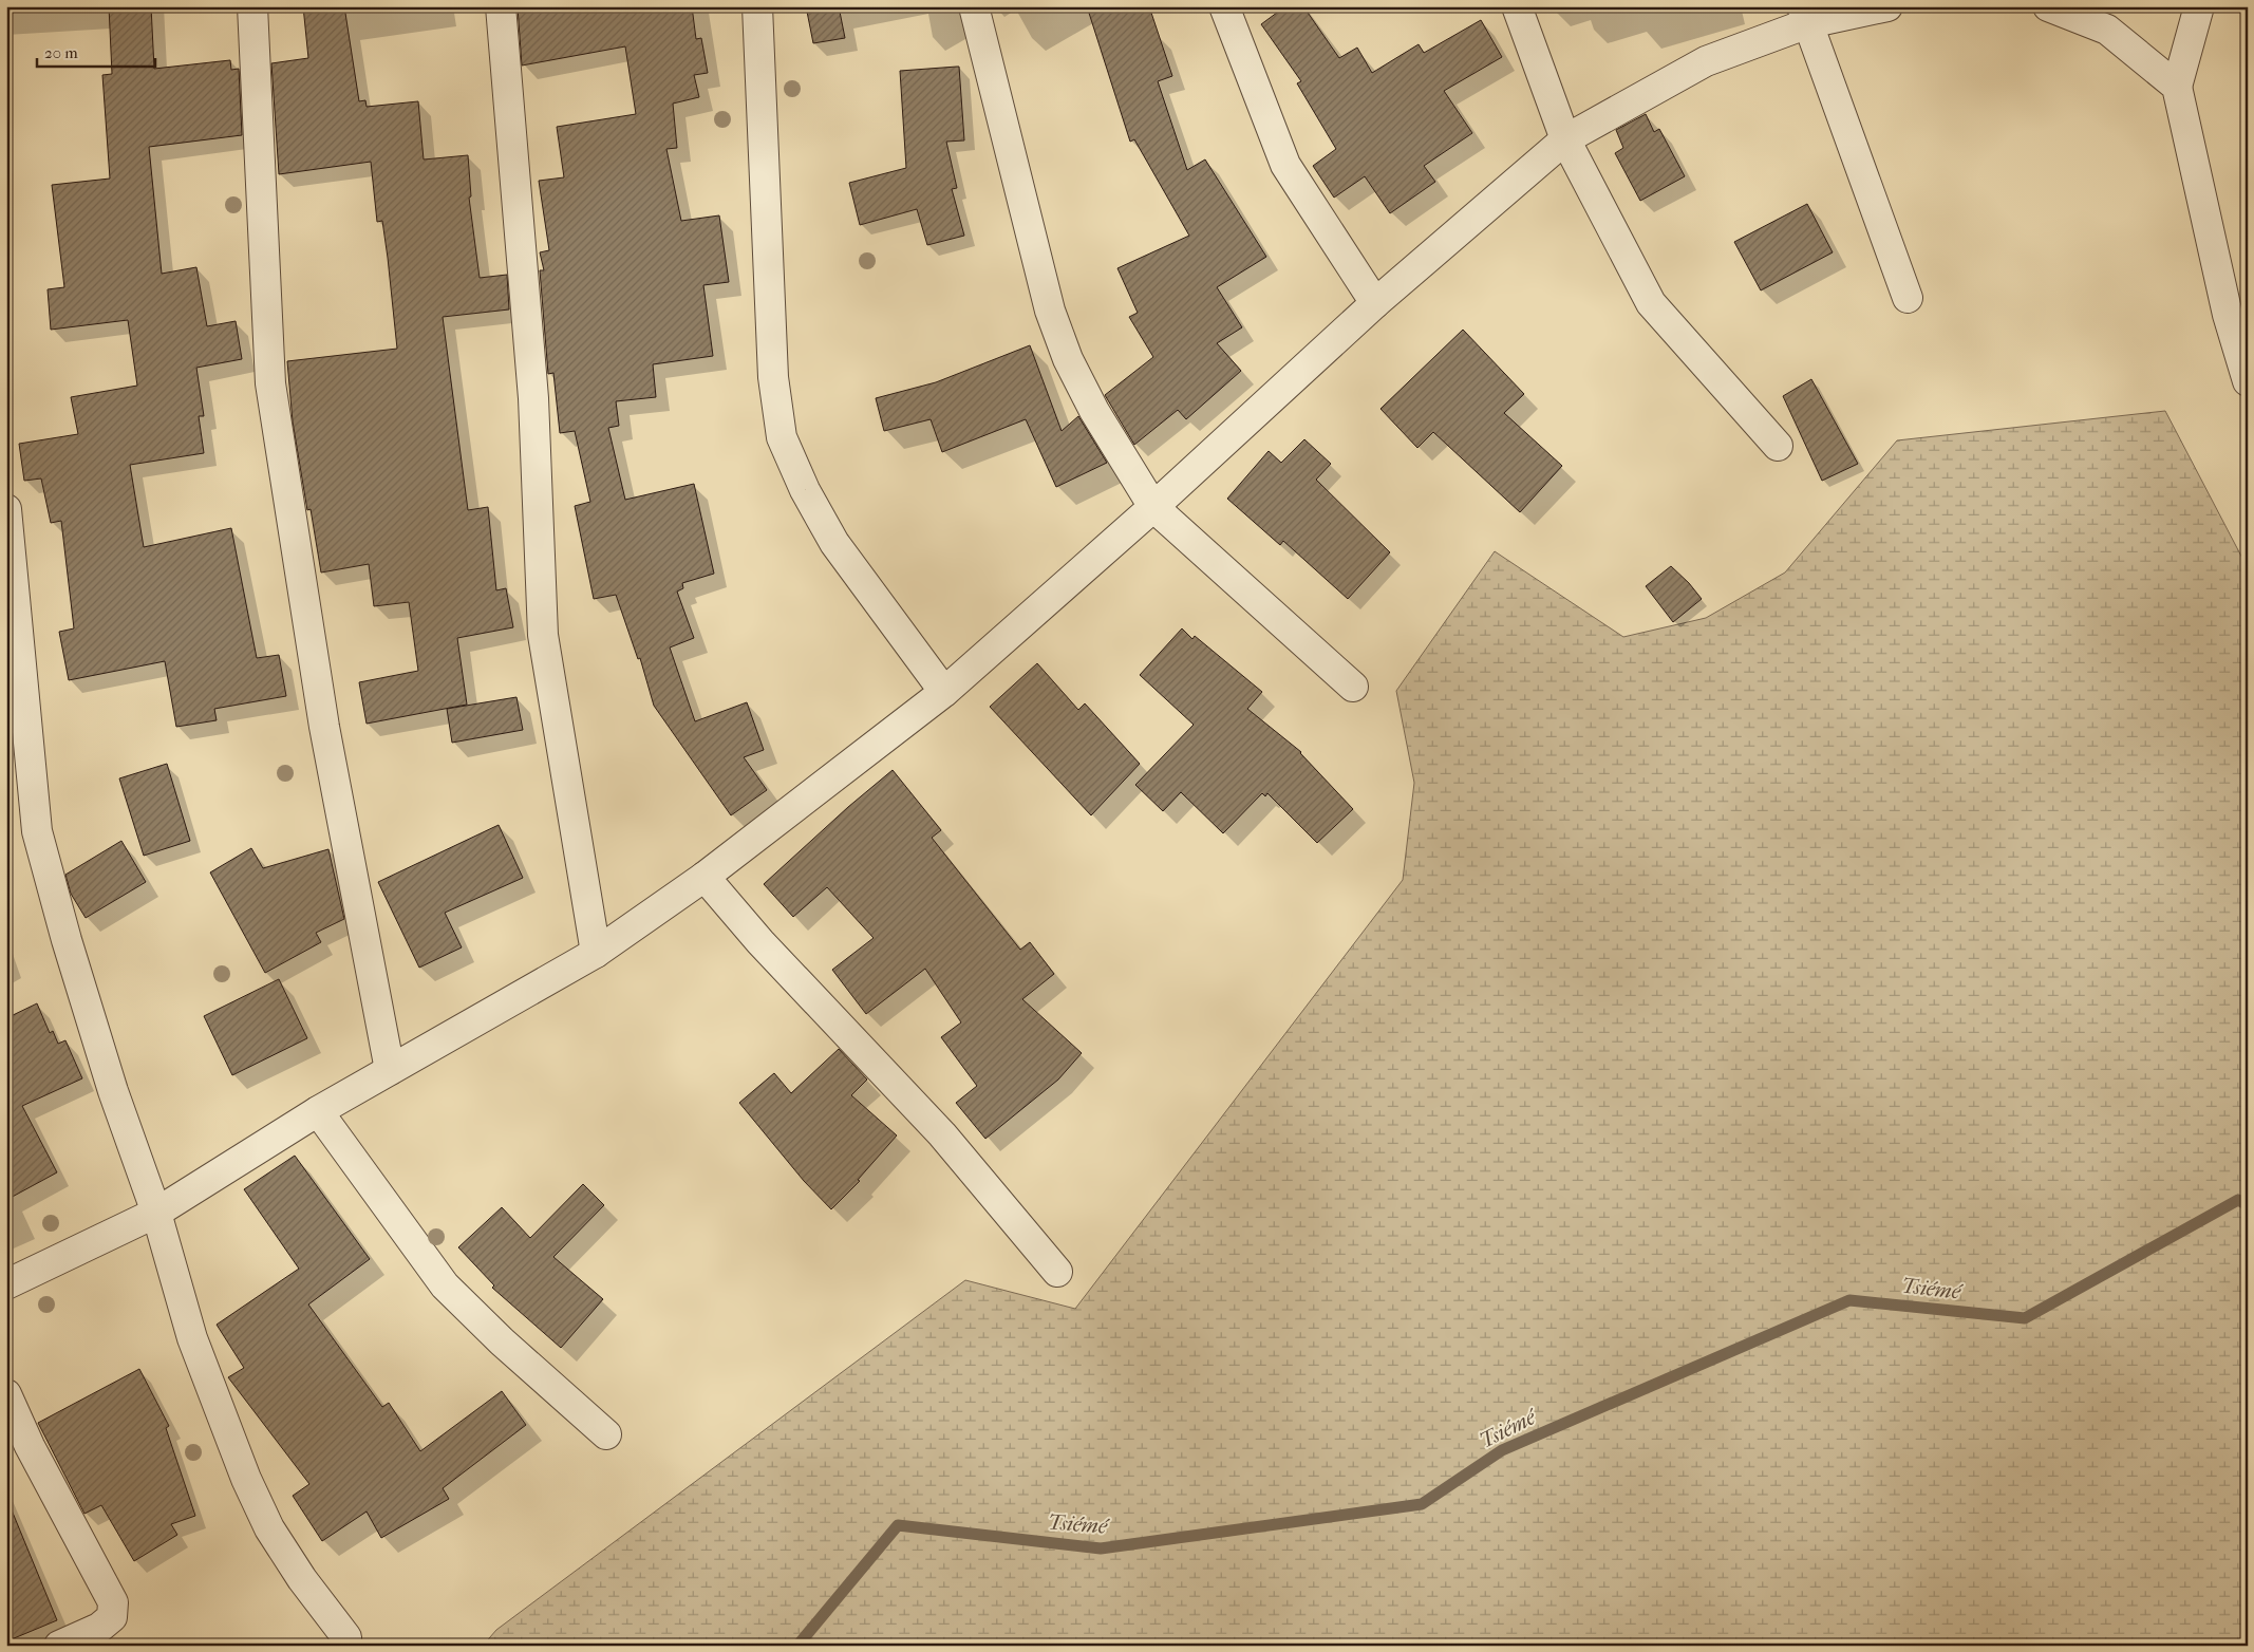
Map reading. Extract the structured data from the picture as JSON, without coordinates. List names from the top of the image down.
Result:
{
  "water": ["Tsiémé"],
  "scale_bar": "20 m"
}
